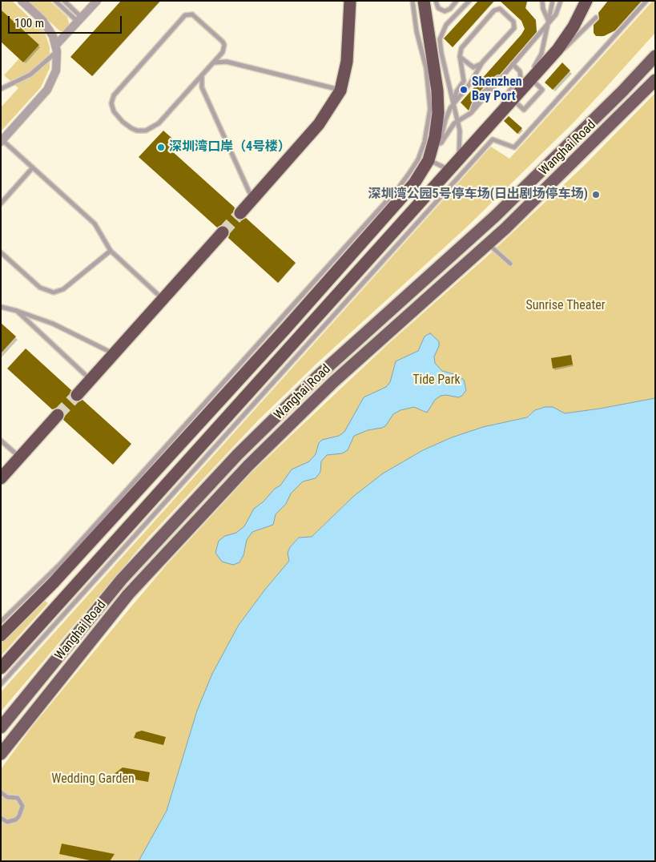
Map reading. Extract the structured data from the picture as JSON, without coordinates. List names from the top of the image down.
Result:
{
  "streets": {
    "main road": ["Wanghai Road"]
  },
  "parks": ["Sunrise Theater", "Tide Park", "Wedding Garden"],
  "places": ["Shenzhen Bay Port", "深圳湾口岸（4号楼）", "深圳湾公园5号停车场(日出剧场停车场)"],
  "scale_bar": "100 m"
}
